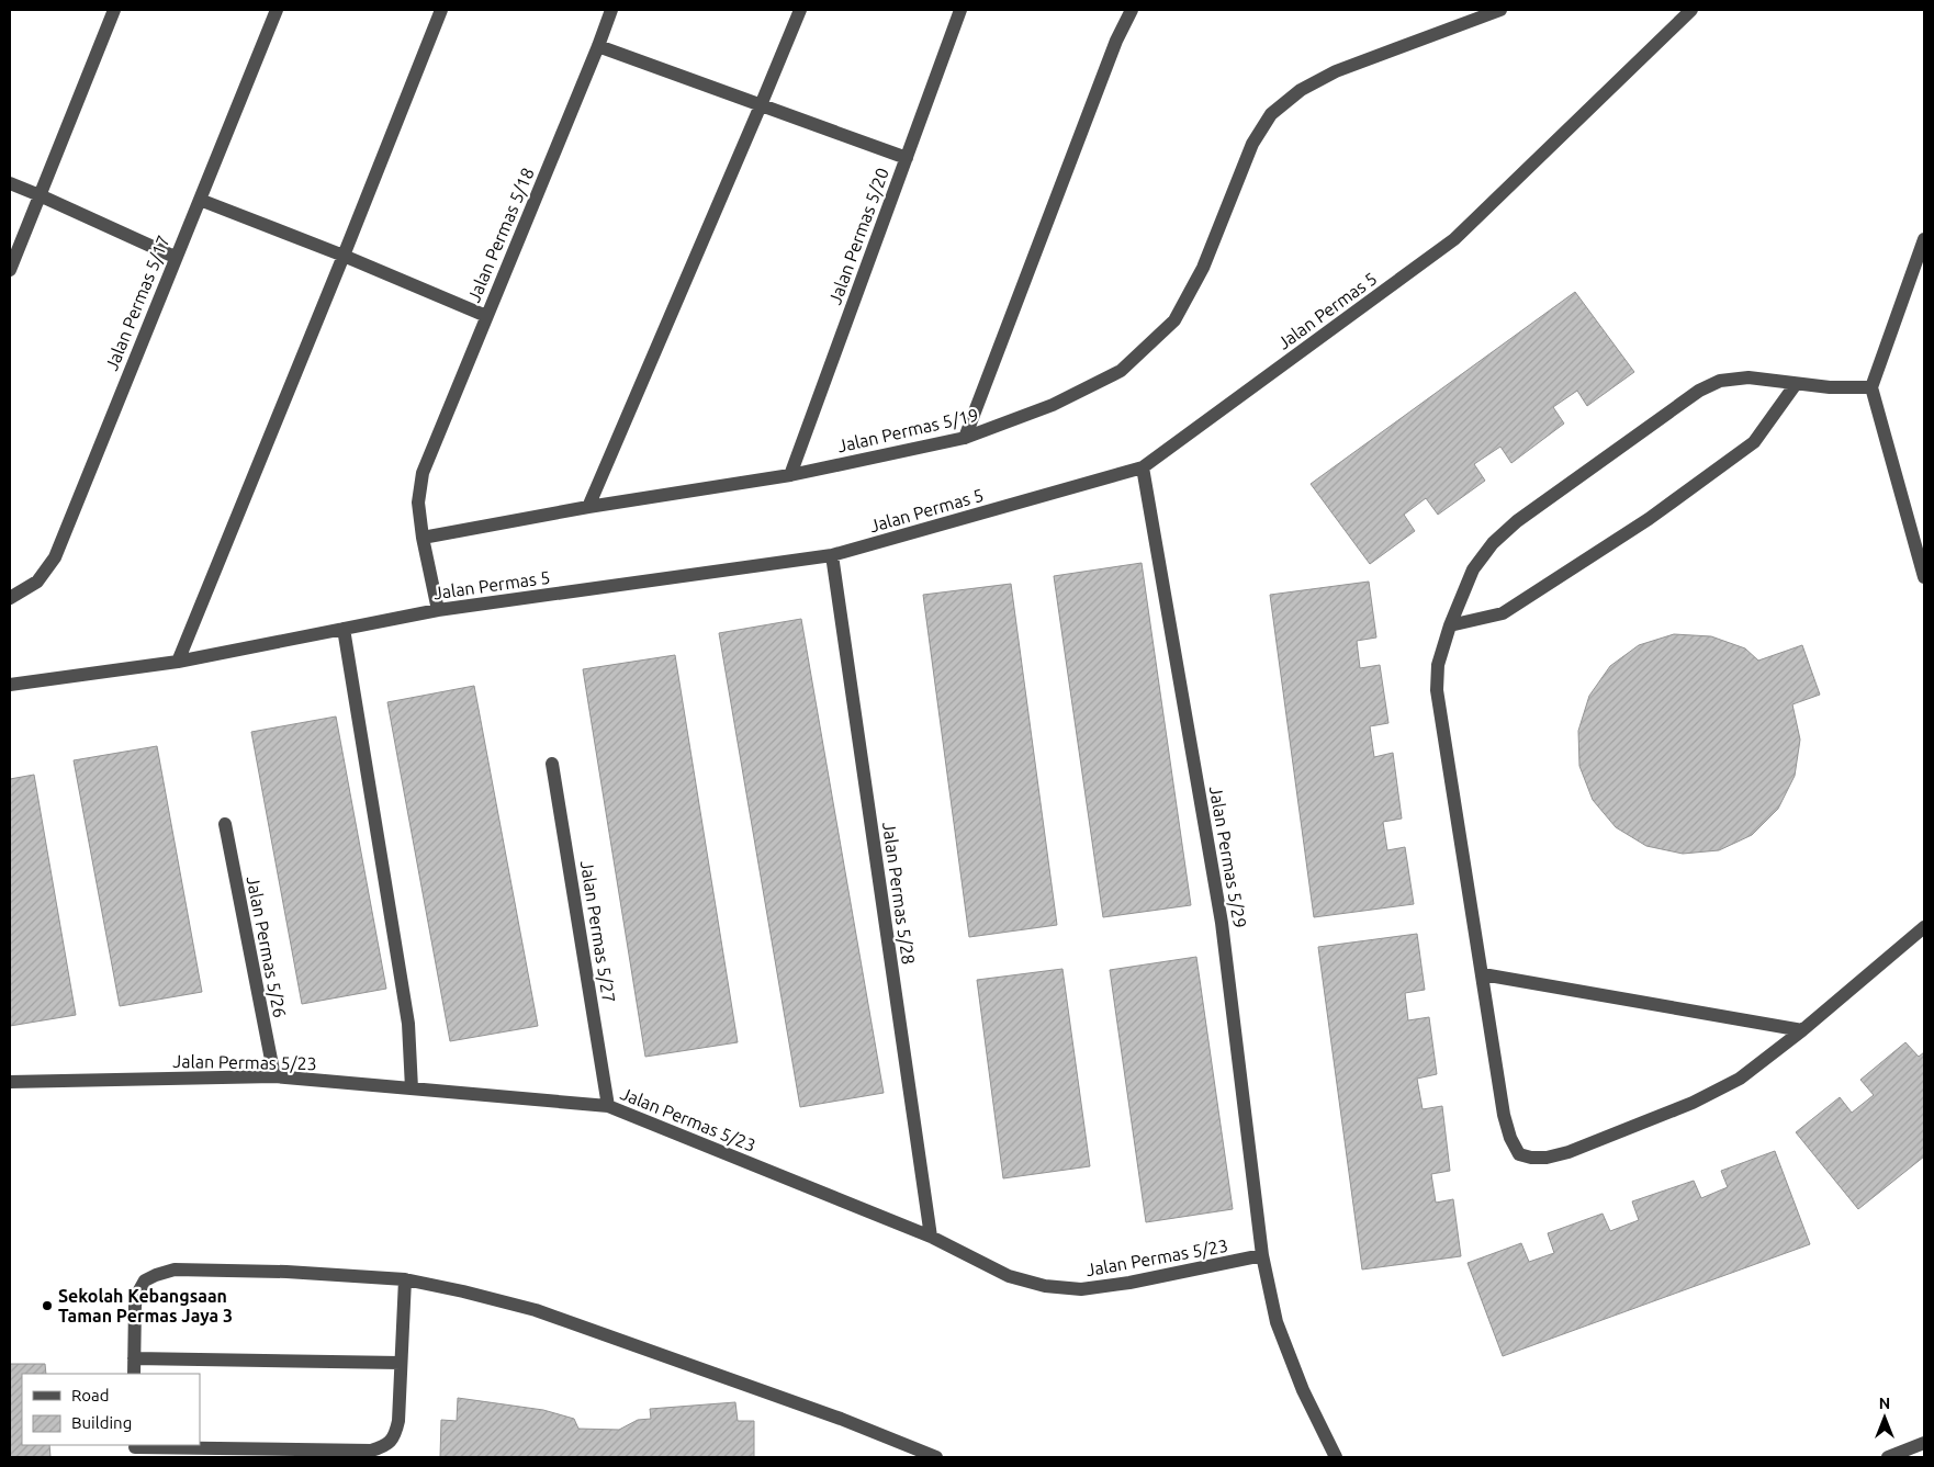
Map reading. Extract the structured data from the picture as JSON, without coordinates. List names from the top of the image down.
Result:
{
  "streets": {
    "street": [
      "Jalan Permas 5/18",
      "Jalan Permas 5/20",
      "Jalan Permas 5/17",
      "Jalan Permas 5",
      "Jalan Permas 5/19",
      "Jalan Permas 5/29",
      "Jalan Permas 5/28",
      "Jalan Permas 5/27",
      "Jalan Permas 5/26",
      "Jalan Permas 5/23"
    ]
  },
  "crossings": [
    ["Jalan Permas 5/18", "Jalan Permas 5"],
    ["Jalan Permas 5/18", "Jalan Permas 5/19"],
    ["Jalan Permas 5/20", "Jalan Permas 5/19"],
    ["Jalan Permas 5", "Jalan Permas 5/29"],
    ["Jalan Permas 5", "Jalan Permas 5/28"],
    ["Jalan Permas 5/29", "Jalan Permas 5/23"],
    ["Jalan Permas 5/28", "Jalan Permas 5/23"],
    ["Jalan Permas 5/27", "Jalan Permas 5/23"],
    ["Jalan Permas 5/26", "Jalan Permas 5/23"]
  ],
  "places": ["Sekolah Kebangsaan Taman Permas Jaya 3"],
  "legend": ["Road", "Building"],
  "north": "top"
}
